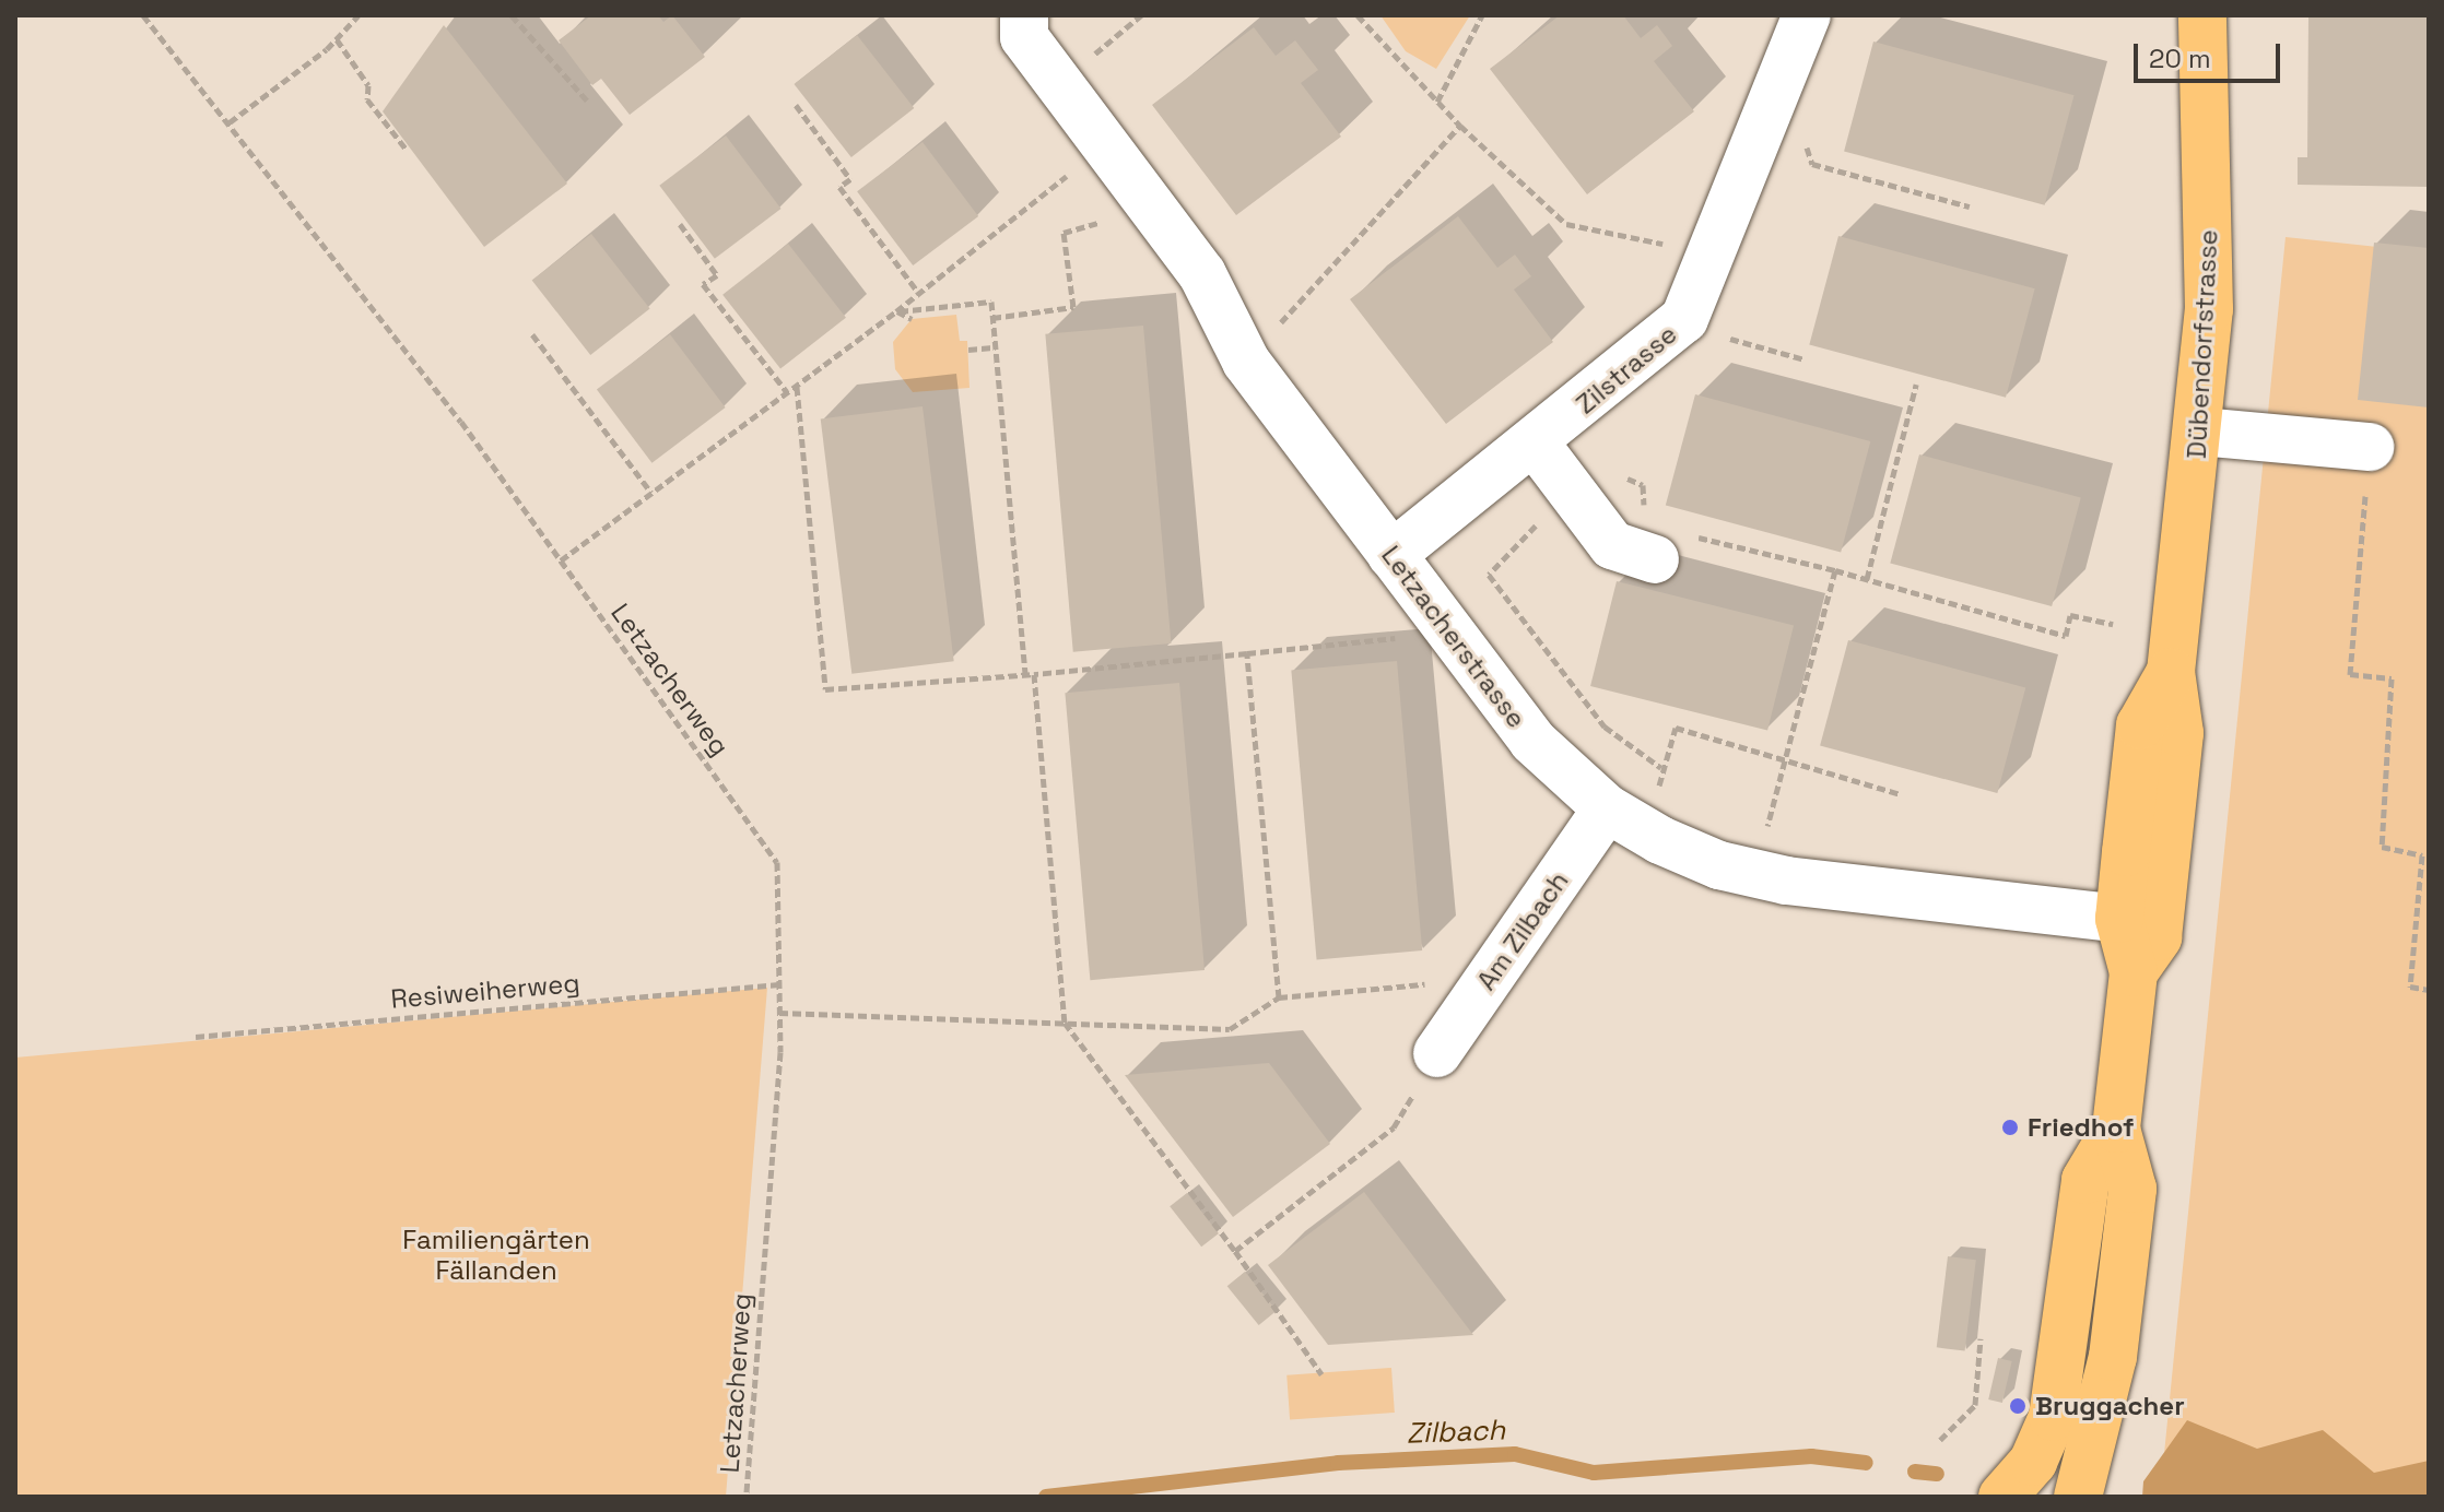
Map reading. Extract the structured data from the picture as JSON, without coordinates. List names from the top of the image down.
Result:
{
  "streets": {
    "main road": ["Dübendorfstrasse"],
    "street": ["Zilstrasse", "Letzacherstrasse", "Am Zilbach"],
    "path": ["Letzacherweg", "Resiweiherweg"]
  },
  "crossings": [
    ["Dübendorfstrasse", "Letzacherstrasse"],
    ["Zilstrasse", "Letzacherstrasse"],
    ["Letzacherstrasse", "Am Zilbach"],
    ["Letzacherweg", "Resiweiherweg"]
  ],
  "water": ["Zilbach"],
  "parks": ["Familiengärten Fällanden"],
  "places": ["Friedhof", "Bruggacher"],
  "scale_bar": "20 m"
}
